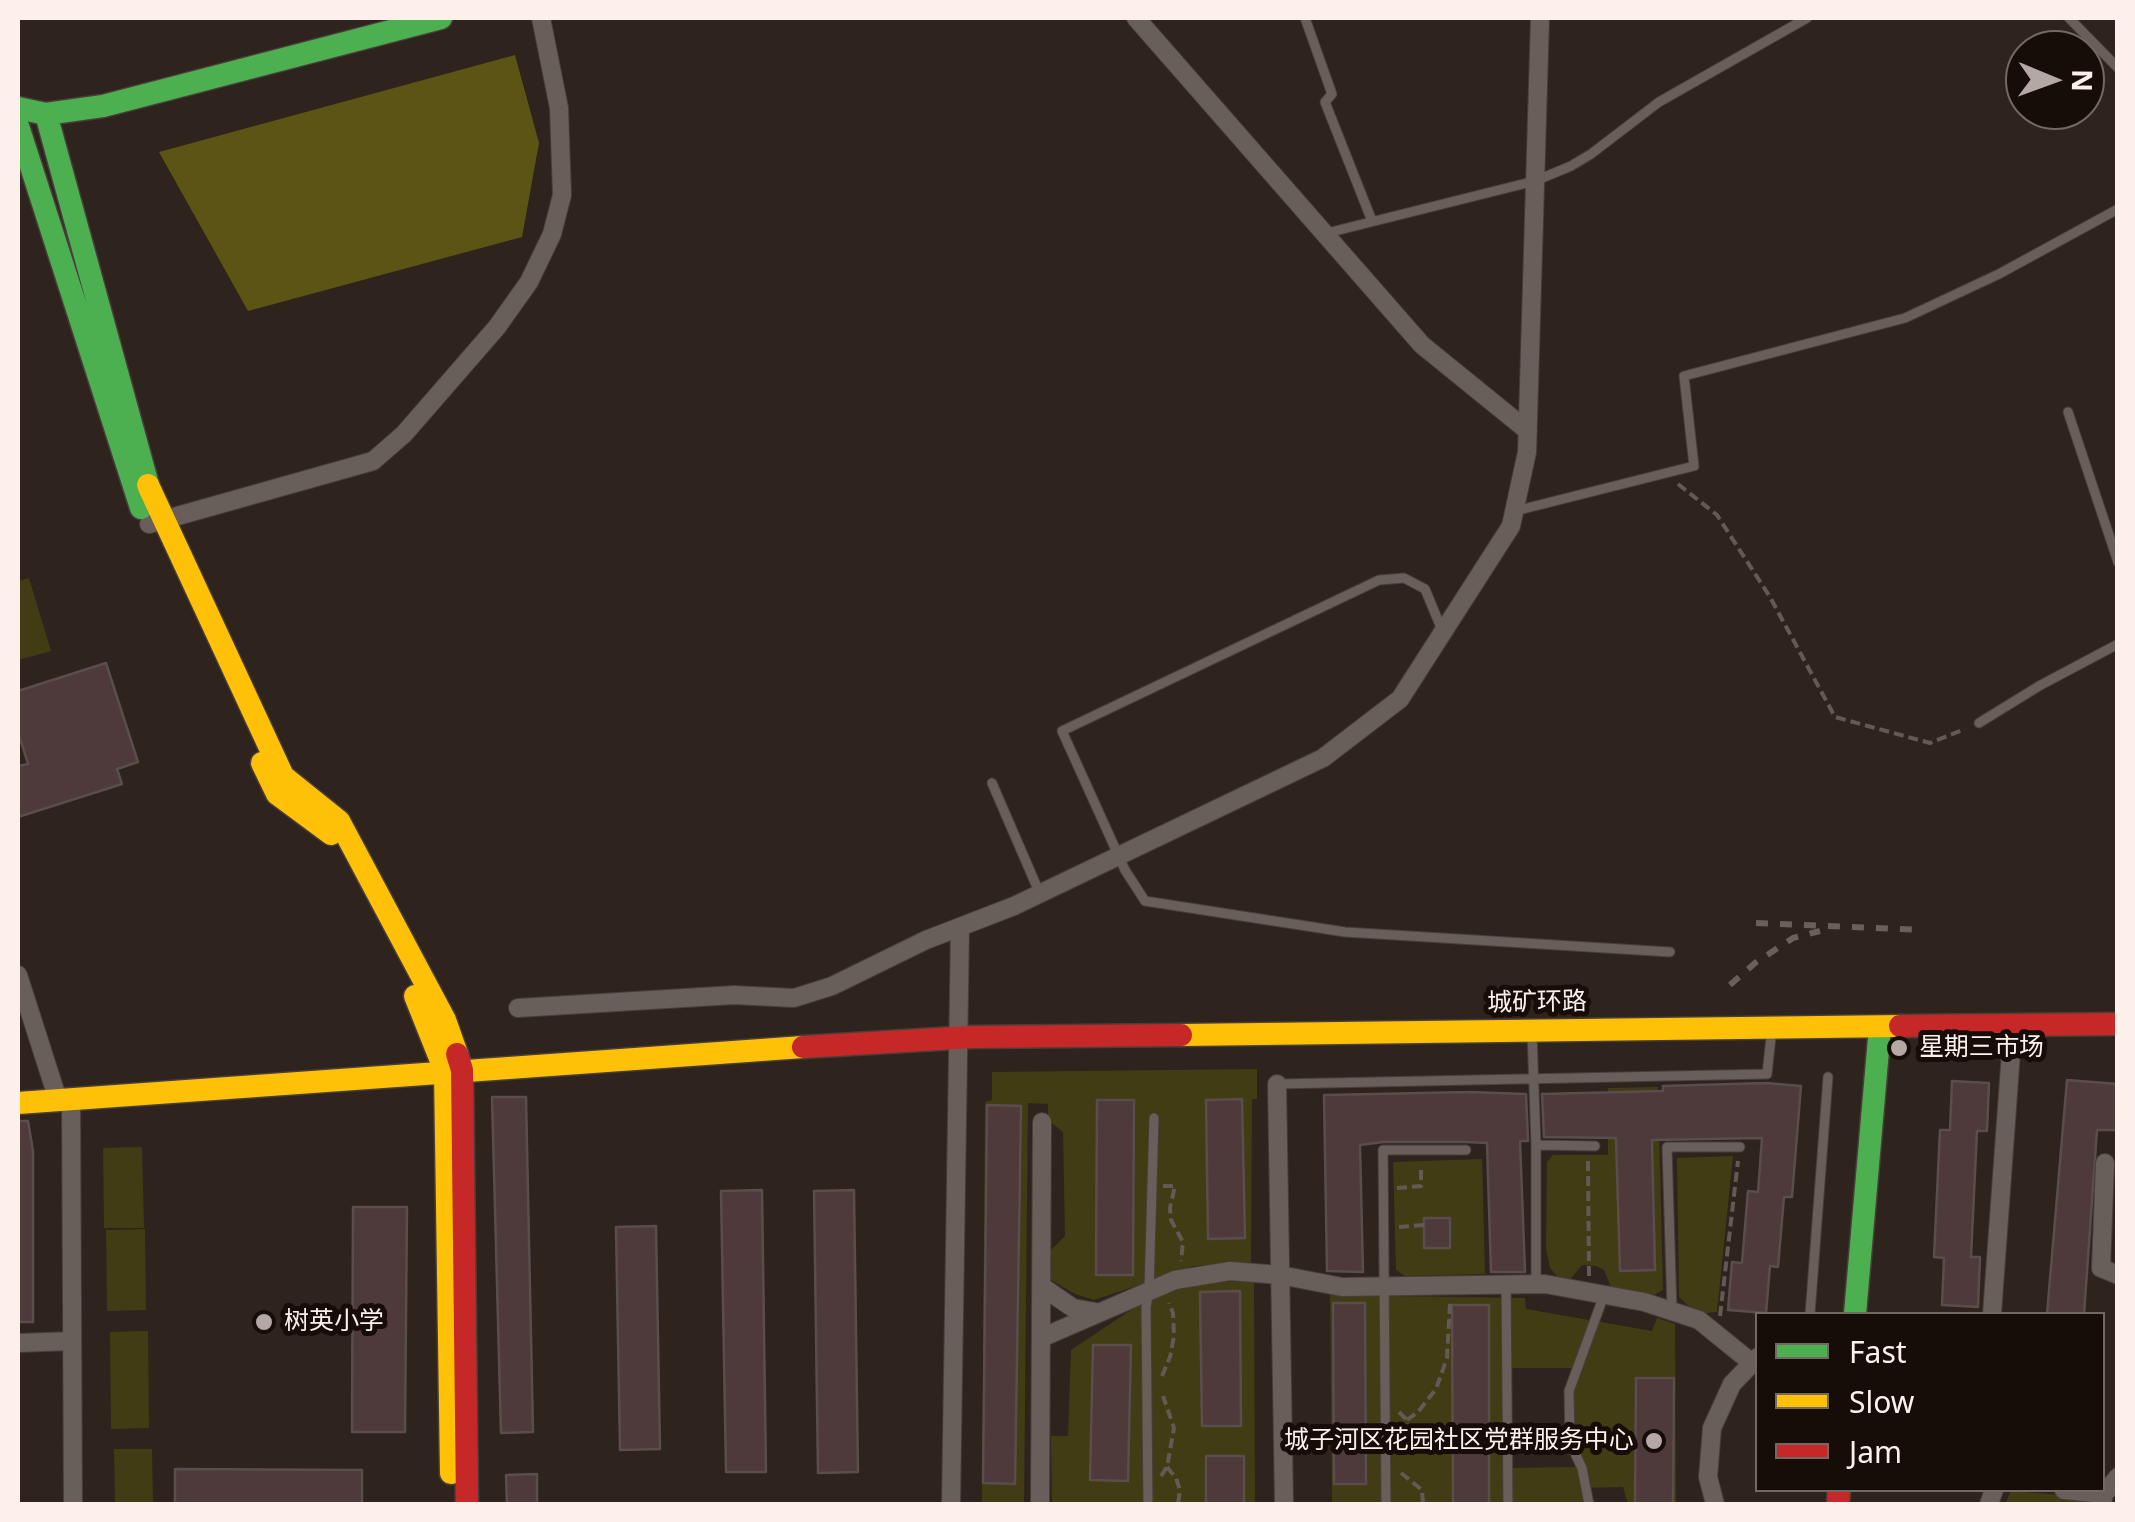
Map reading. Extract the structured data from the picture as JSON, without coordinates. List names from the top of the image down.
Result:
{
  "streets": {
    "street": ["城矿环路"]
  },
  "places": ["星期三市场", "树英小学", "城子河区花园社区党群服务中心"],
  "legend": ["Fast", "Slow", "Jam"],
  "north": "right"
}
